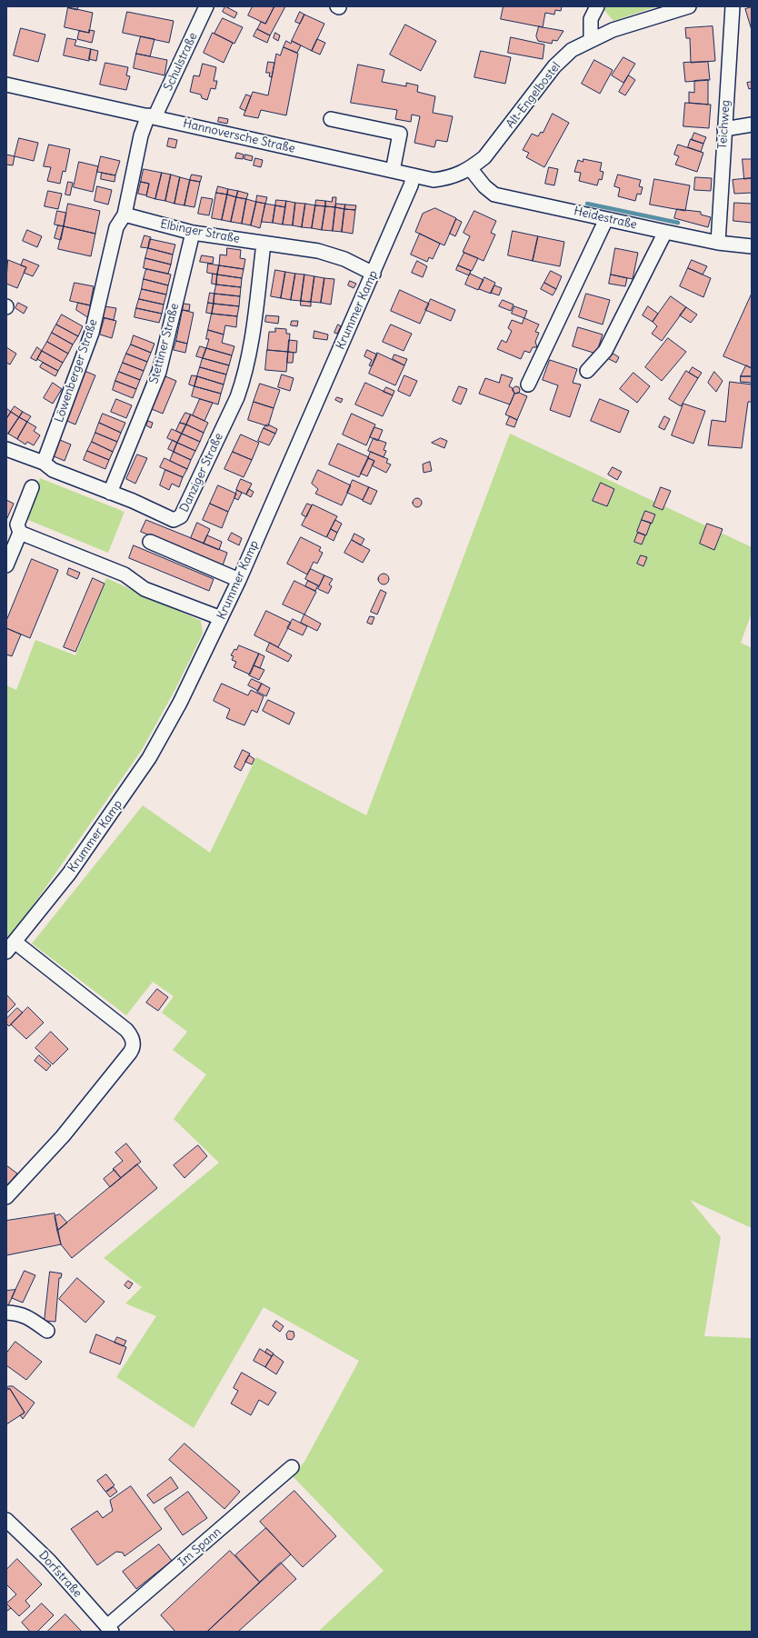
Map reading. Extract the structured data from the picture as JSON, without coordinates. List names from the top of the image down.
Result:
{
  "streets": {
    "street": [
      "Schulstraße",
      "Alt-Engelbostel",
      "Teichweg",
      "Hannoversche Straße",
      "Heidestraße",
      "Elbinger Straße",
      "Krummer Kamp",
      "Stettiner Straße",
      "Löwenberger Straße",
      "Danziger Straße",
      "Im Spann",
      "Dorfstraße"
    ]
  },
  "crossings": [
    ["Schulstraße", "Hannoversche Straße"],
    ["Alt-Engelbostel", "Hannoversche Straße"],
    ["Alt-Engelbostel", "Heidestraße"],
    ["Teichweg", "Heidestraße"],
    ["Hannoversche Straße", "Heidestraße"],
    ["Hannoversche Straße", "Krummer Kamp"],
    ["Elbinger Straße", "Krummer Kamp"],
    ["Elbinger Straße", "Stettiner Straße"],
    ["Elbinger Straße", "Löwenberger Straße"],
    ["Elbinger Straße", "Danziger Straße"],
    ["Stettiner Straße", "Danziger Straße"],
    ["Löwenberger Straße", "Danziger Straße"],
    ["Im Spann", "Dorfstraße"]
  ]
}
